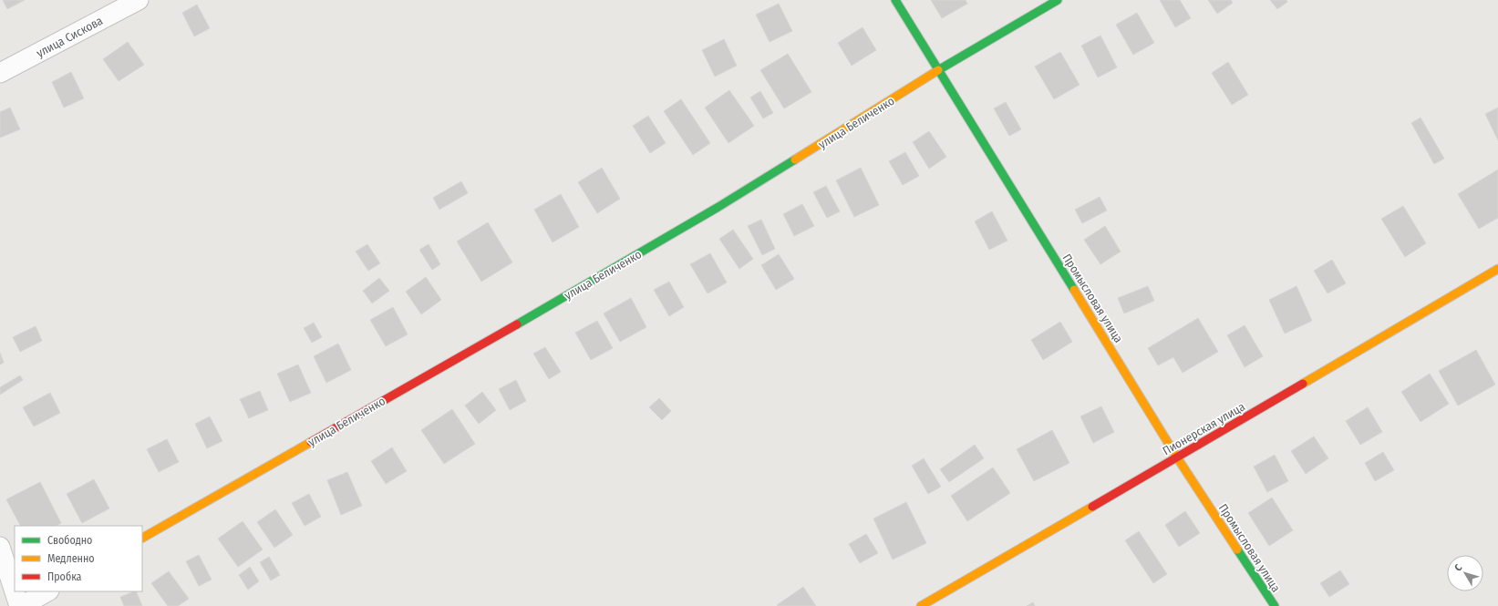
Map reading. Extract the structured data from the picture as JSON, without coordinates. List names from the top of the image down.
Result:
{
  "streets": {
    "street": [
      "улица Сискова",
      "улица Беличенко",
      "Промысловая улица",
      "Пионерская улица"
    ]
  },
  "crossings": [
    ["улица Беличенко", "Промысловая улица"],
    ["Промысловая улица", "Пионерская улица"]
  ],
  "legend": ["Свободно", "Медленно", "Пробка"],
  "north": "top left"
}
